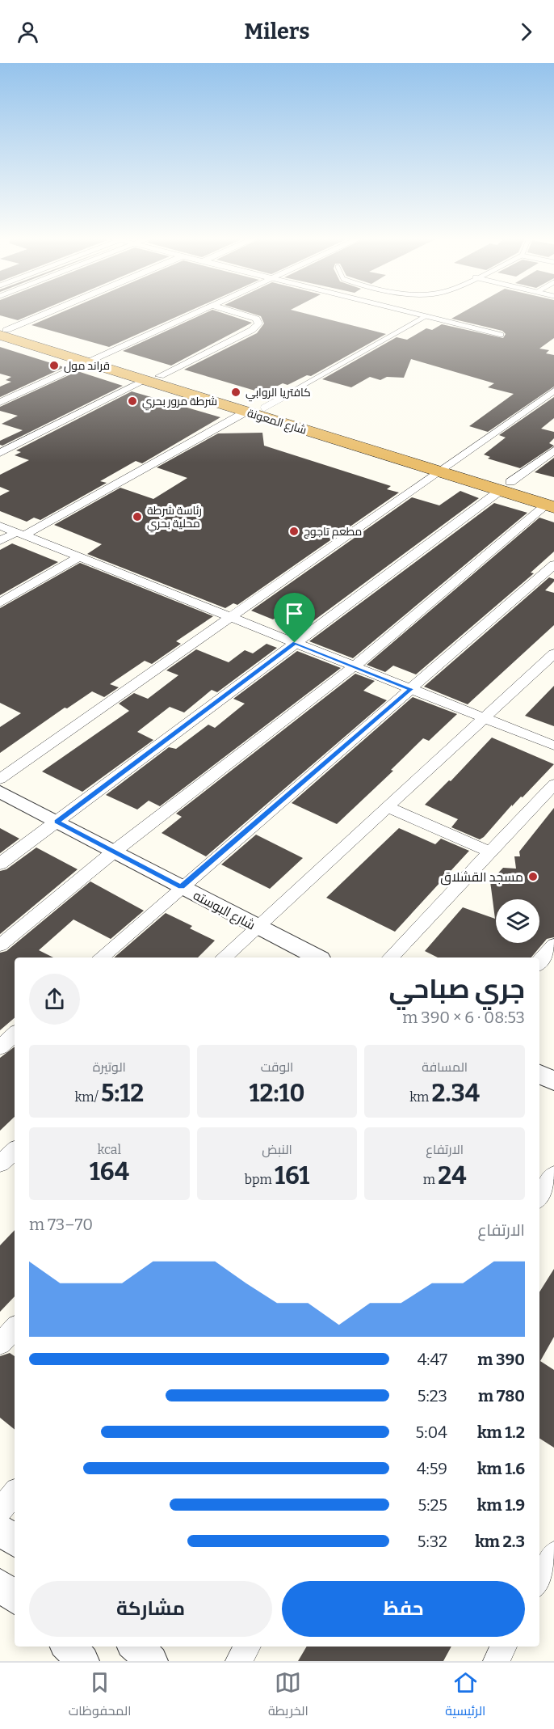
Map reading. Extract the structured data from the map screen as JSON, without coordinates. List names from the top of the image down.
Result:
{
  "streets": {
    "highway": ["شارع المعونة"],
    "street": ["شارع البوسته"]
  },
  "places": [
    "قراند مول",
    "كافتريا الروابي",
    "شرطة مرور بحري",
    "رئاسة شرطة محلية بحري",
    "مطعم تاجوج",
    "مسجد القشلاق"
  ],
  "page": {
    "header": "Milers",
    "heading": ["جري صباحي", "08:53 · 6 × 390 m"],
    "stats": [
      ["المسافة", "2.34 km"],
      ["الوقت", "12:10"],
      ["الوتيرة", "5:12 /km"],
      ["الارتفاع", "24 m"],
      ["النبض", "161 bpm"],
      ["kcal", "164"]
    ],
    "chart": ["الارتفاع", "70–73 m"],
    "list": [
      {
        "name": "390 m",
        "note": "4:47"
      },
      {
        "name": "780 m",
        "note": "5:23"
      },
      {
        "name": "1.2 km",
        "note": "5:04"
      },
      {
        "name": "1.6 km",
        "note": "4:59"
      },
      {
        "name": "1.9 km",
        "note": "5:25"
      },
      {
        "name": "2.3 km",
        "note": "5:32"
      }
    ],
    "buttons": ["حفظ", "مشاركة"],
    "tabs": ["الرئيسية", "الخريطة", "المحفوظات"]
  }
}
